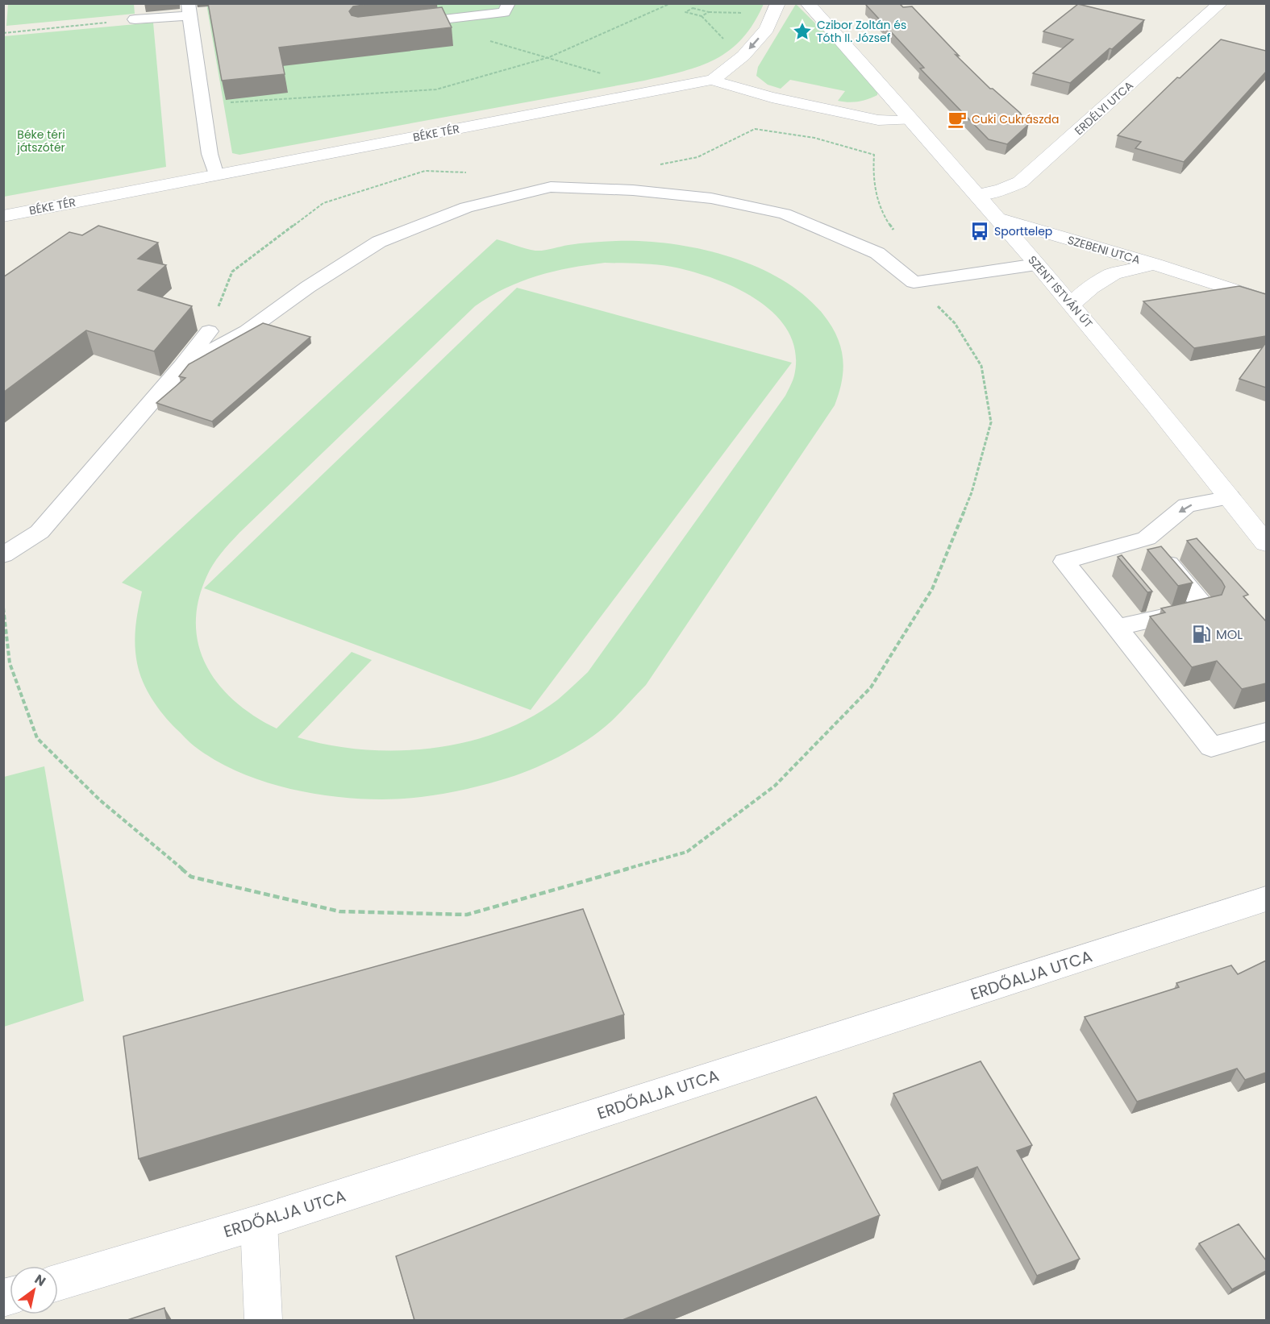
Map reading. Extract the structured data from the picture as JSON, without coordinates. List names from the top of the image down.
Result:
{
  "streets": {
    "street": [
      "ERDÉLYI UTCA",
      "BÉKE TÉR",
      "SZEBENI UTCA",
      "SZENT ISTVÁN ÚT",
      "ERDŐALJA UTCA"
    ]
  },
  "crossings": [
    ["ERDÉLYI UTCA", "SZENT ISTVÁN ÚT"],
    ["SZEBENI UTCA", "SZENT ISTVÁN ÚT"]
  ],
  "parks": ["Béke téri játszótér"],
  "places": {
    "place": ["Czibor Zoltán és Tóth II. József"],
    "cafe": ["Cuki Cukrászda"],
    "bus stop": ["Sporttelep"],
    "fuel station": ["MOL"]
  },
  "north": "top right"
}
